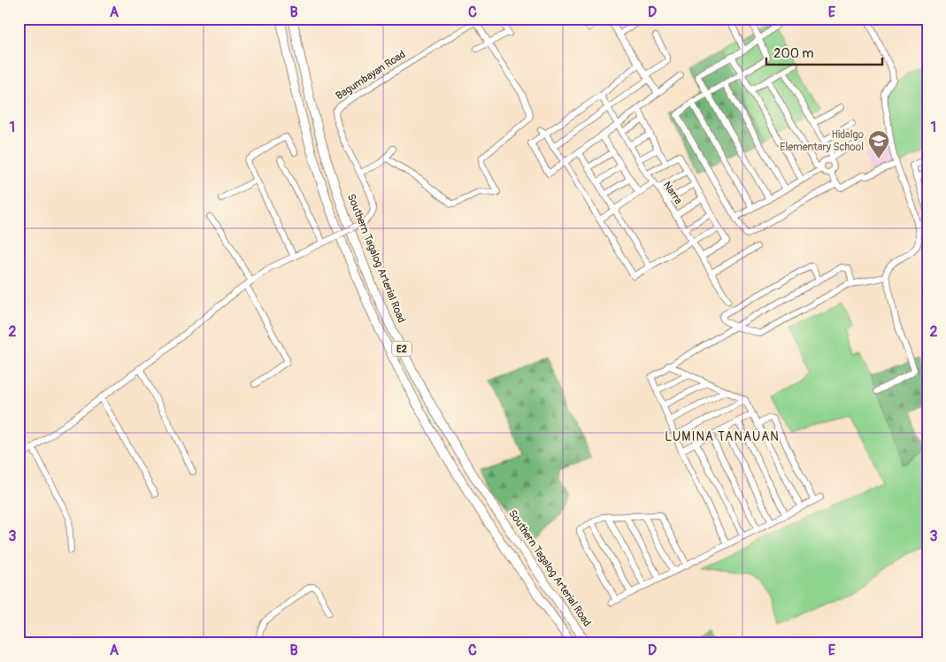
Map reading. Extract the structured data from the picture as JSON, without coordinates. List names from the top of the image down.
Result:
{
  "streets": {
    "highway": ["Southern Tagalog Arterial Road", "E2"],
    "street": ["Bagumbayan Road", "Narra"]
  },
  "districts": ["LUMINA TANAUAN"],
  "places": {
    "school or university": ["Hidalgo Elementary School"]
  },
  "scale_bar": "200 m",
  "grid": {
    "columns": [
      "A",
      "B",
      "C",
      "D",
      "E"
    ],
    "rows": ["1", "2", "3"]
  }
}
